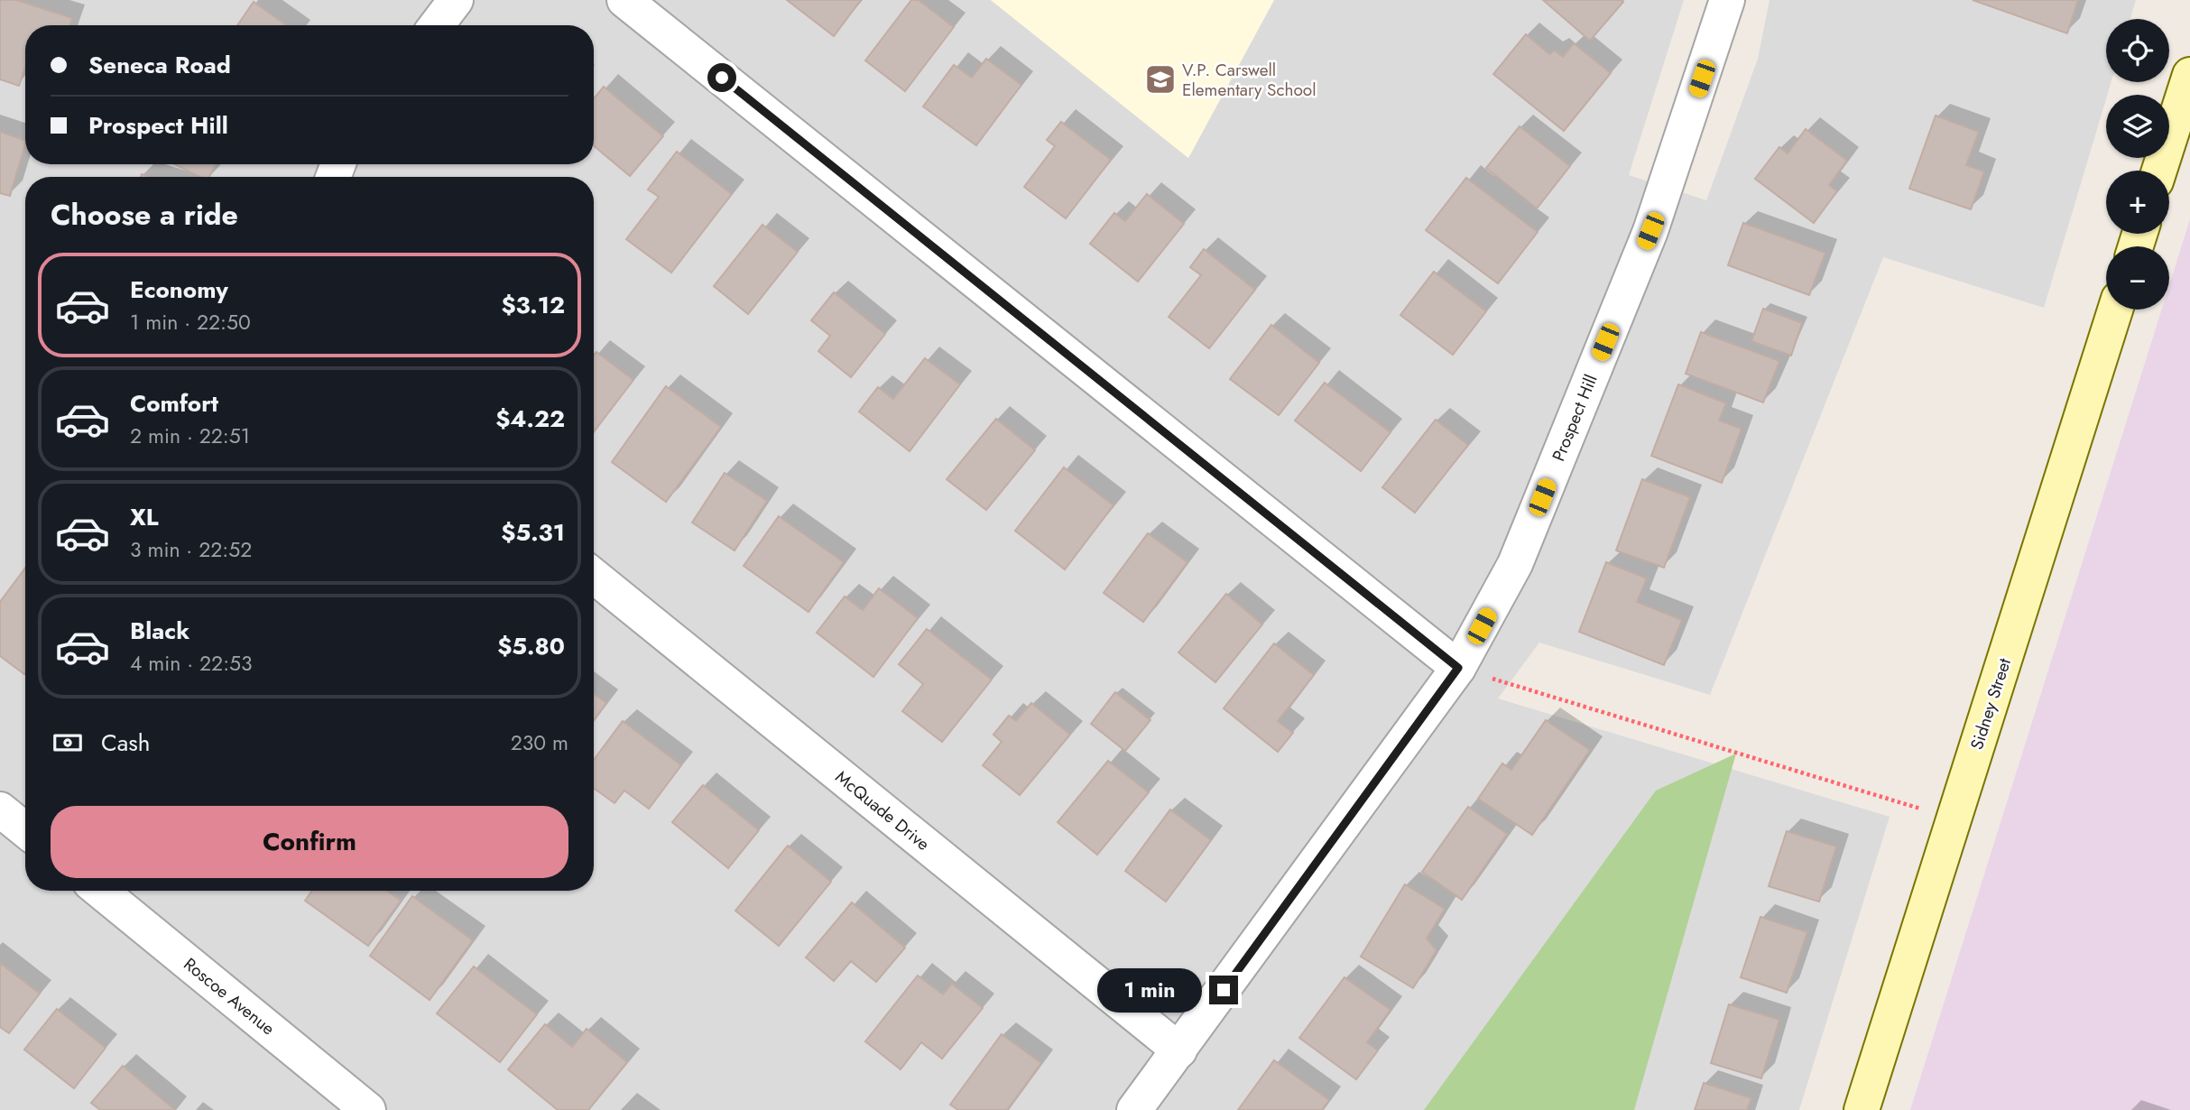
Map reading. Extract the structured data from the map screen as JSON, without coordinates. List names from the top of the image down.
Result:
{
  "streets": {
    "main road": ["Sidney Street"],
    "street": ["Prospect Hill", "McQuade Drive", "Roscoe Avenue"]
  },
  "crossings": [
    ["Prospect Hill", "McQuade Drive"]
  ],
  "places": {
    "school or university": ["V.P. Carswell Elementary School"]
  },
  "page": {
    "map_buttons": ["+", "−"],
    "banner": ["Seneca Road", "Prospect Hill"],
    "heading": "Choose a ride",
    "list": [
      {
        "name": "Economy",
        "note": "1 min · 22:50",
        "value": "$3.12"
      },
      {
        "name": "Comfort",
        "note": "2 min · 22:51",
        "value": "$4.22"
      },
      {
        "name": "XL",
        "note": "3 min · 22:52",
        "value": "$5.31"
      },
      {
        "name": "Black",
        "note": "4 min · 22:53",
        "value": "$5.80"
      }
    ],
    "pay": ["Cash", "230 m"],
    "buttons": "Confirm",
    "bubble": "1 min"
  }
}
